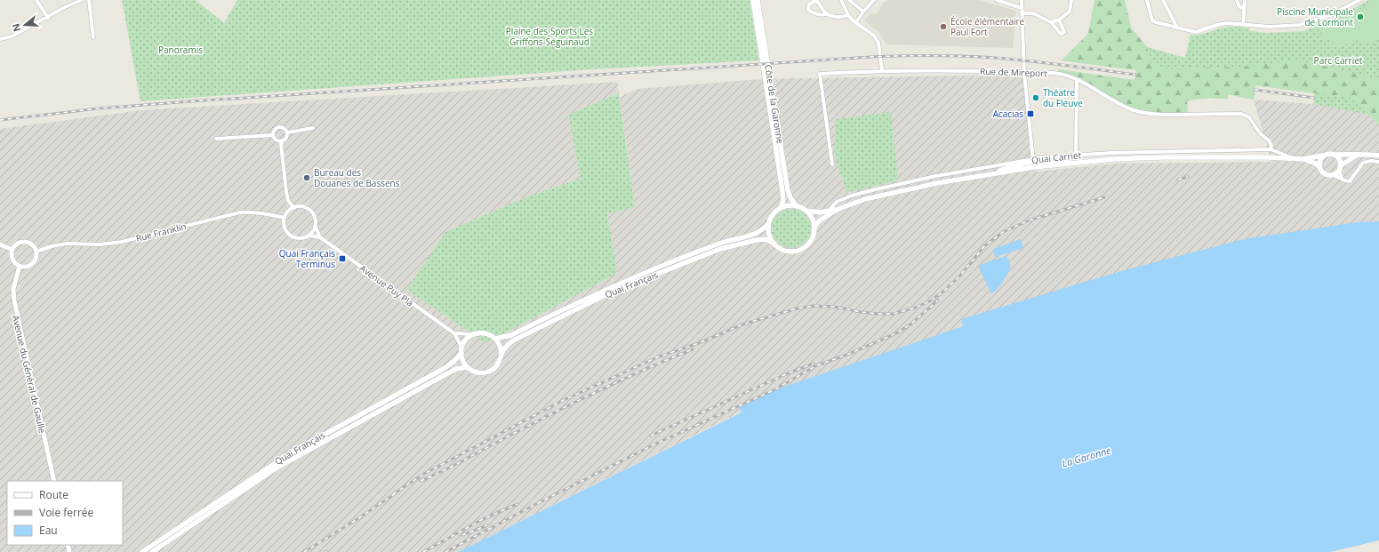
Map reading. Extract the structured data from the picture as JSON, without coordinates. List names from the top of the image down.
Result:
{
  "streets": {
    "main road": ["Côte de la Garonne", "Quai Carriet", "Quai Français"],
    "street": [
      "Rue de Mireport",
      "Rue Franklin",
      "Avenue Puy Pla",
      "Avenue du Général de Gaulle"
    ]
  },
  "crossings": [
    ["Rue de Mireport", "Quai Carriet"],
    ["Côte de la Garonne", "Quai Carriet"],
    ["Côte de la Garonne", "Quai Français"],
    ["Quai Carriet", "Quai Français"],
    ["Rue Franklin", "Avenue Puy Pla"],
    ["Rue Franklin", "Avenue du Général de Gaulle"],
    ["Quai Français", "Avenue Puy Pla"]
  ],
  "water": ["La Garonne"],
  "parks": ["Plaine des Sports Les Griffons-Séguinaud", "Panoramis", "Parc Carriet"],
  "places": {
    "other": [
      "Piscine Municipale de Lormont",
      "École élémentaire Paul Fort",
      "Théatre du Fleuve",
      "Bureau des Douanes de Bassens"
    ],
    "transit": ["Acacias", "Quai Français Terminus"]
  },
  "legend": ["Route", "Voie ferrée", "Eau"],
  "north": "left"
}
